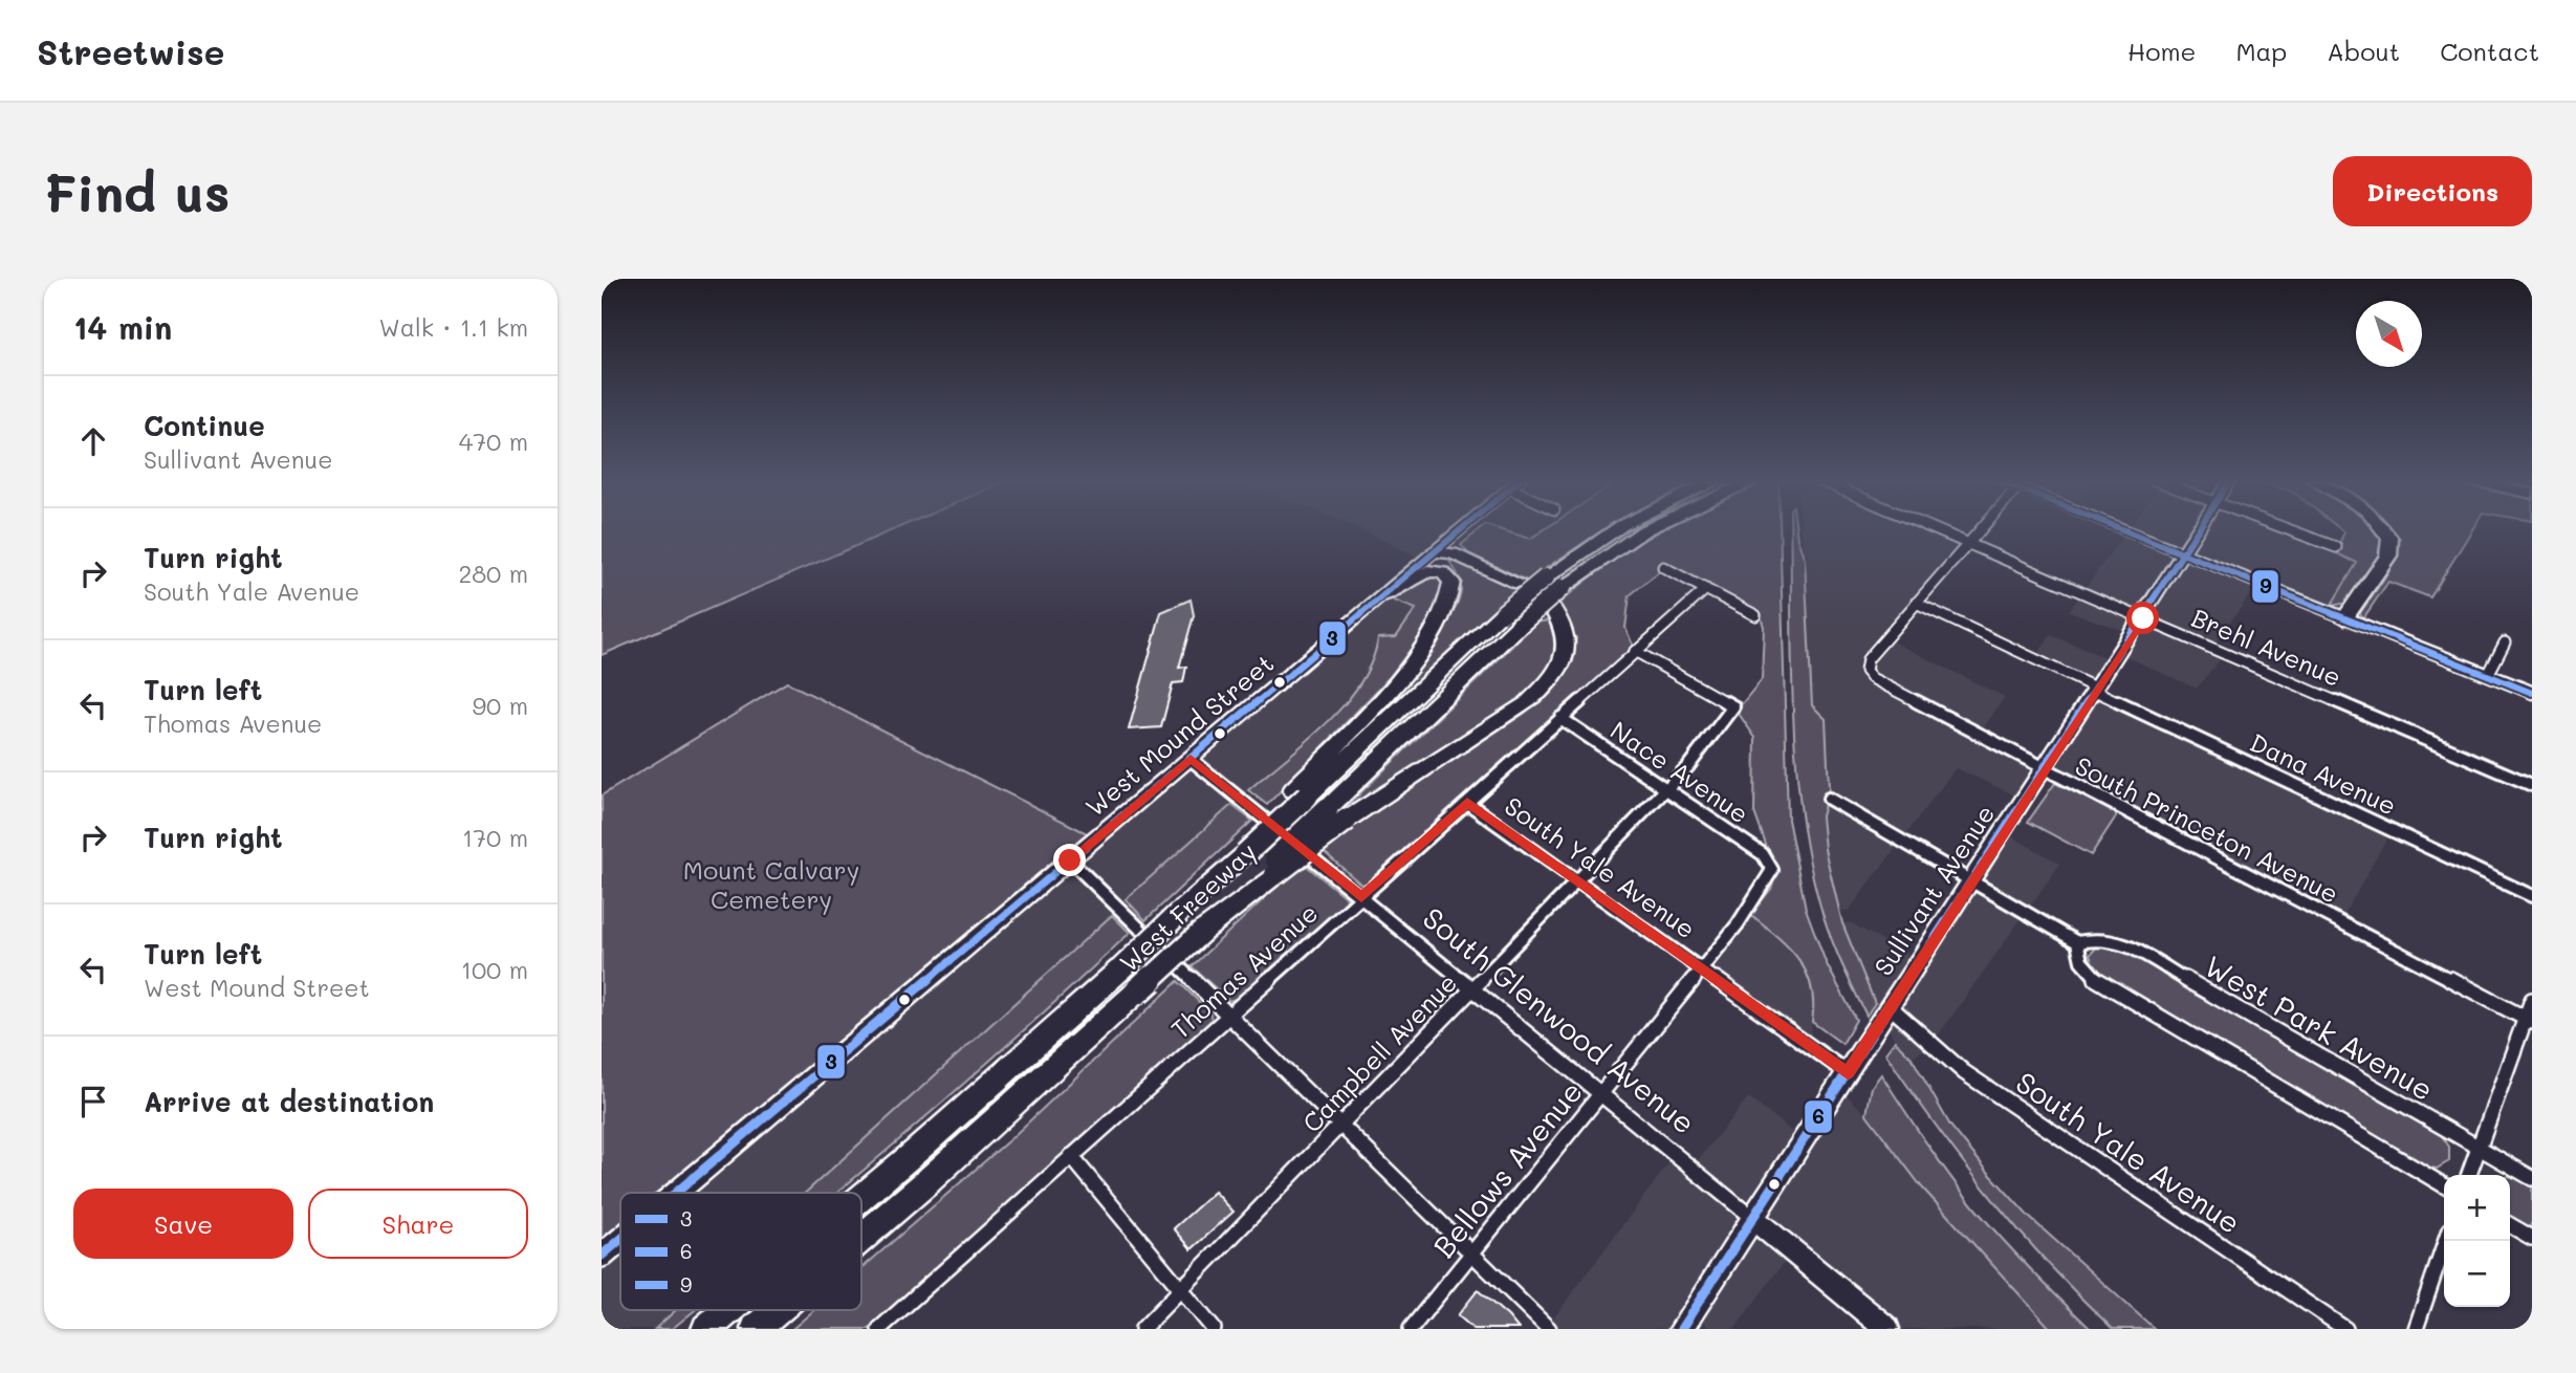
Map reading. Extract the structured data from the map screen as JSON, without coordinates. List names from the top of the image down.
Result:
{
  "streets": {
    "highway": ["West Freeway"],
    "main road": ["West Mound Street", "Sullivant Avenue", "South Glenwood Avenue"],
    "street": [
      "Brehl Avenue",
      "Nace Avenue",
      "Dana Avenue",
      "South Princeton Avenue",
      "South Yale Avenue",
      "Thomas Avenue",
      "West Park Avenue",
      "Campbell Avenue",
      "Bellows Avenue"
    ]
  },
  "crossings": [
    ["Brehl Avenue", "Sullivant Avenue"],
    ["West Mound Street", "South Glenwood Avenue"],
    ["Nace Avenue", "Thomas Avenue"],
    ["Nace Avenue", "Campbell Avenue"],
    ["Nace Avenue", "Bellows Avenue"],
    ["Dana Avenue", "South Princeton Avenue"],
    ["Dana Avenue", "Sullivant Avenue"],
    ["South Princeton Avenue", "Sullivant Avenue"],
    ["South Yale Avenue", "Sullivant Avenue"],
    ["South Yale Avenue", "Thomas Avenue"],
    ["South Yale Avenue", "Campbell Avenue"],
    ["South Yale Avenue", "Bellows Avenue"],
    ["Sullivant Avenue", "South Glenwood Avenue"],
    ["Thomas Avenue", "South Glenwood Avenue"],
    ["Thomas Avenue", "Campbell Avenue"],
    ["South Glenwood Avenue", "Campbell Avenue"],
    ["South Glenwood Avenue", "Bellows Avenue"]
  ],
  "parks": ["Mount Calvary Cemetery"],
  "lines": ["transit line 3", "transit line 6", "transit line 9"],
  "legend": ["3", "6", "9"],
  "north": "bottom right",
  "page": {
    "header": "Streetwise",
    "nav": [
      "Home",
      "Map",
      "About",
      "Contact"
    ],
    "buttons": [
      "Directions",
      ["Save", "Share"]
    ],
    "title": "Find us",
    "heading": ["14 min", "Walk · 1.1 km"],
    "list": [
      ["Continue", "Sullivant Avenue", "470 m"],
      ["Turn right", "South Yale Avenue", "280 m"],
      ["Turn left", "Thomas Avenue", "90 m"],
      ["Turn right", "170 m"],
      ["Turn left", "West Mound Street", "100 m"],
      "Arrive at destination"
    ],
    "map_buttons": ["+", "−"]
  }
}
